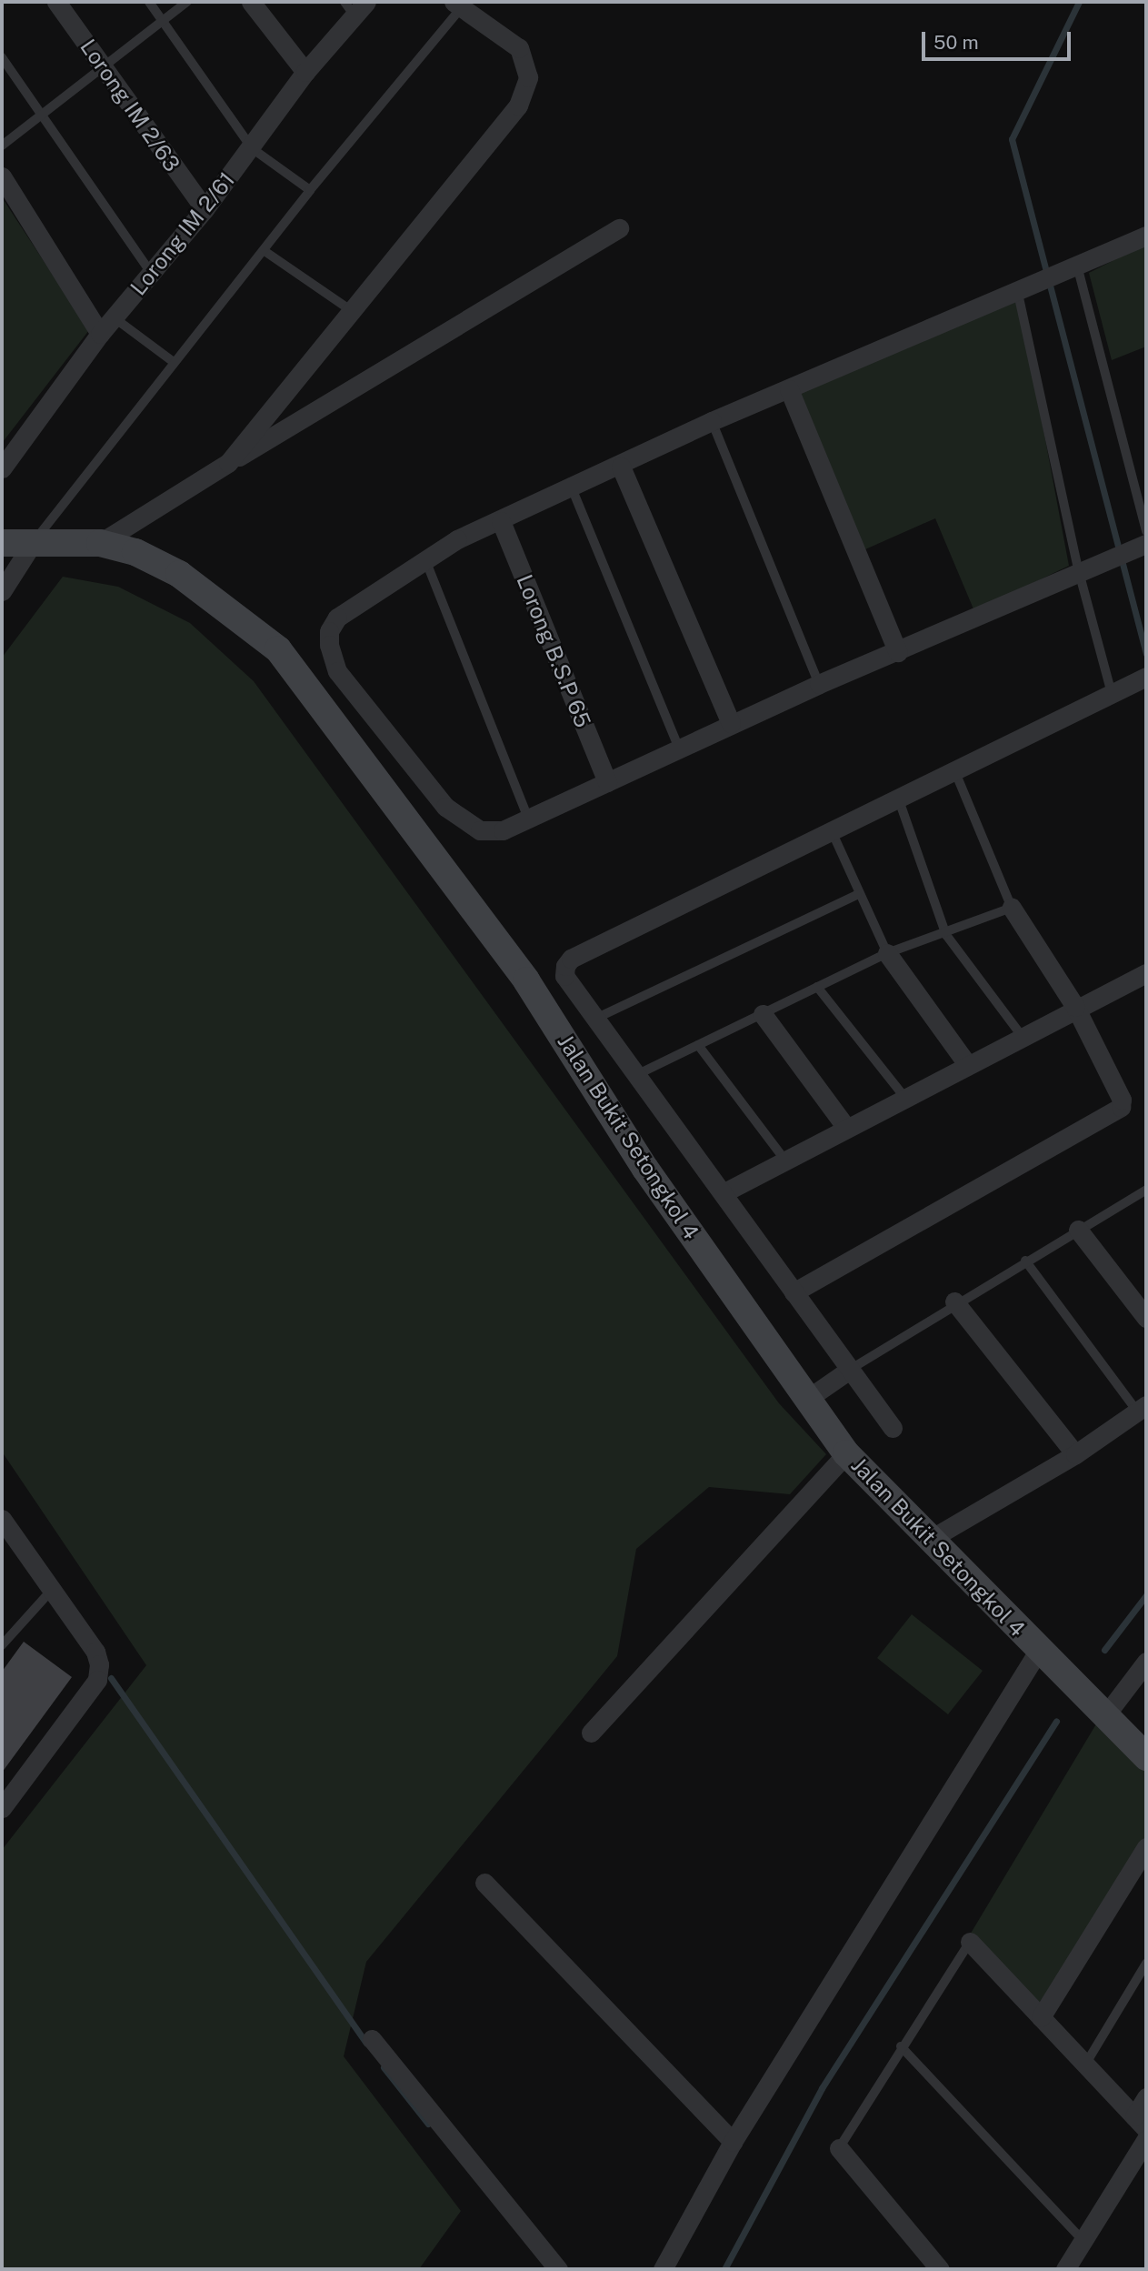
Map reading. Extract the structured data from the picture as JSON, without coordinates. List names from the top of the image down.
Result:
{
  "streets": {
    "street": [
      "Lorong IM 2/63",
      "Lorong IM 2/61",
      "Lorong B.S.P 65",
      "Jalan Bukit Setongkol 4"
    ]
  },
  "crossings": [
    ["Lorong IM 2/63", "Lorong IM 2/61"]
  ],
  "scale_bar": "50 m"
}
